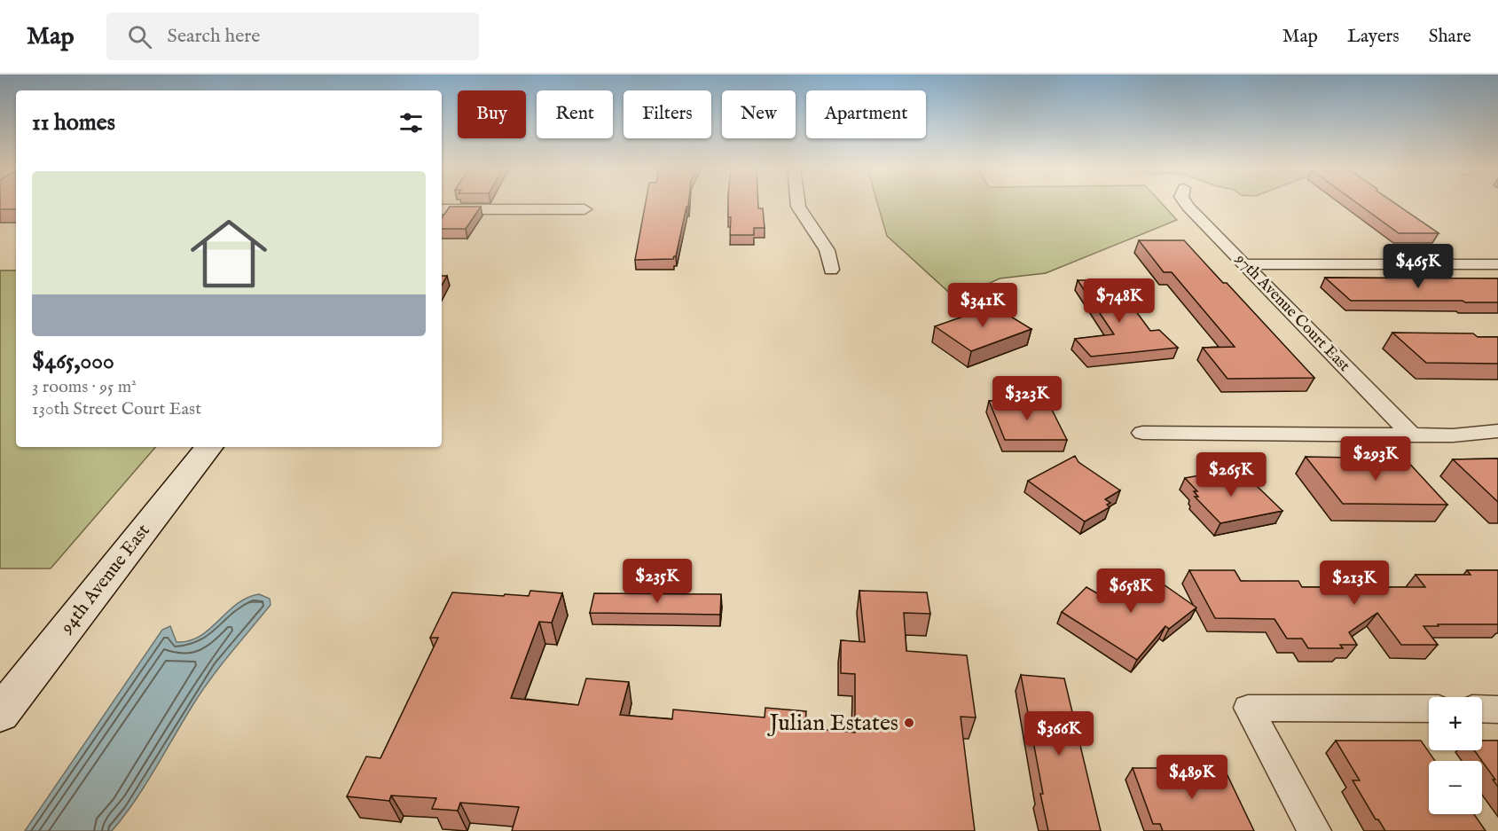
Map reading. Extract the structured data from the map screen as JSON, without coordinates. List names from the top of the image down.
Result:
{
  "streets": {
    "main road": ["94th Avenue East"],
    "street": ["97th Avenue Court East"]
  },
  "places": ["Julian Estates"],
  "page": {
    "header": "Map",
    "search": "Search here",
    "nav": ["Map", "Layers", "Share"],
    "chip": [
      "Buy",
      "Rent",
      "Filters",
      "New",
      "Apartment"
    ],
    "heading": "11 homes",
    "list": [
      {
        "name": "$465,000",
        "note": "3 rooms · 95 m² · 130th Street Court East"
      }
    ],
    "price": [
      "$465K",
      "$748K",
      "$341K",
      "$323K",
      "$293K",
      "$265K",
      "$235K",
      "$213K",
      "$658K",
      "$366K",
      "$489K"
    ],
    "map_buttons": ["+", "−"]
  }
}
